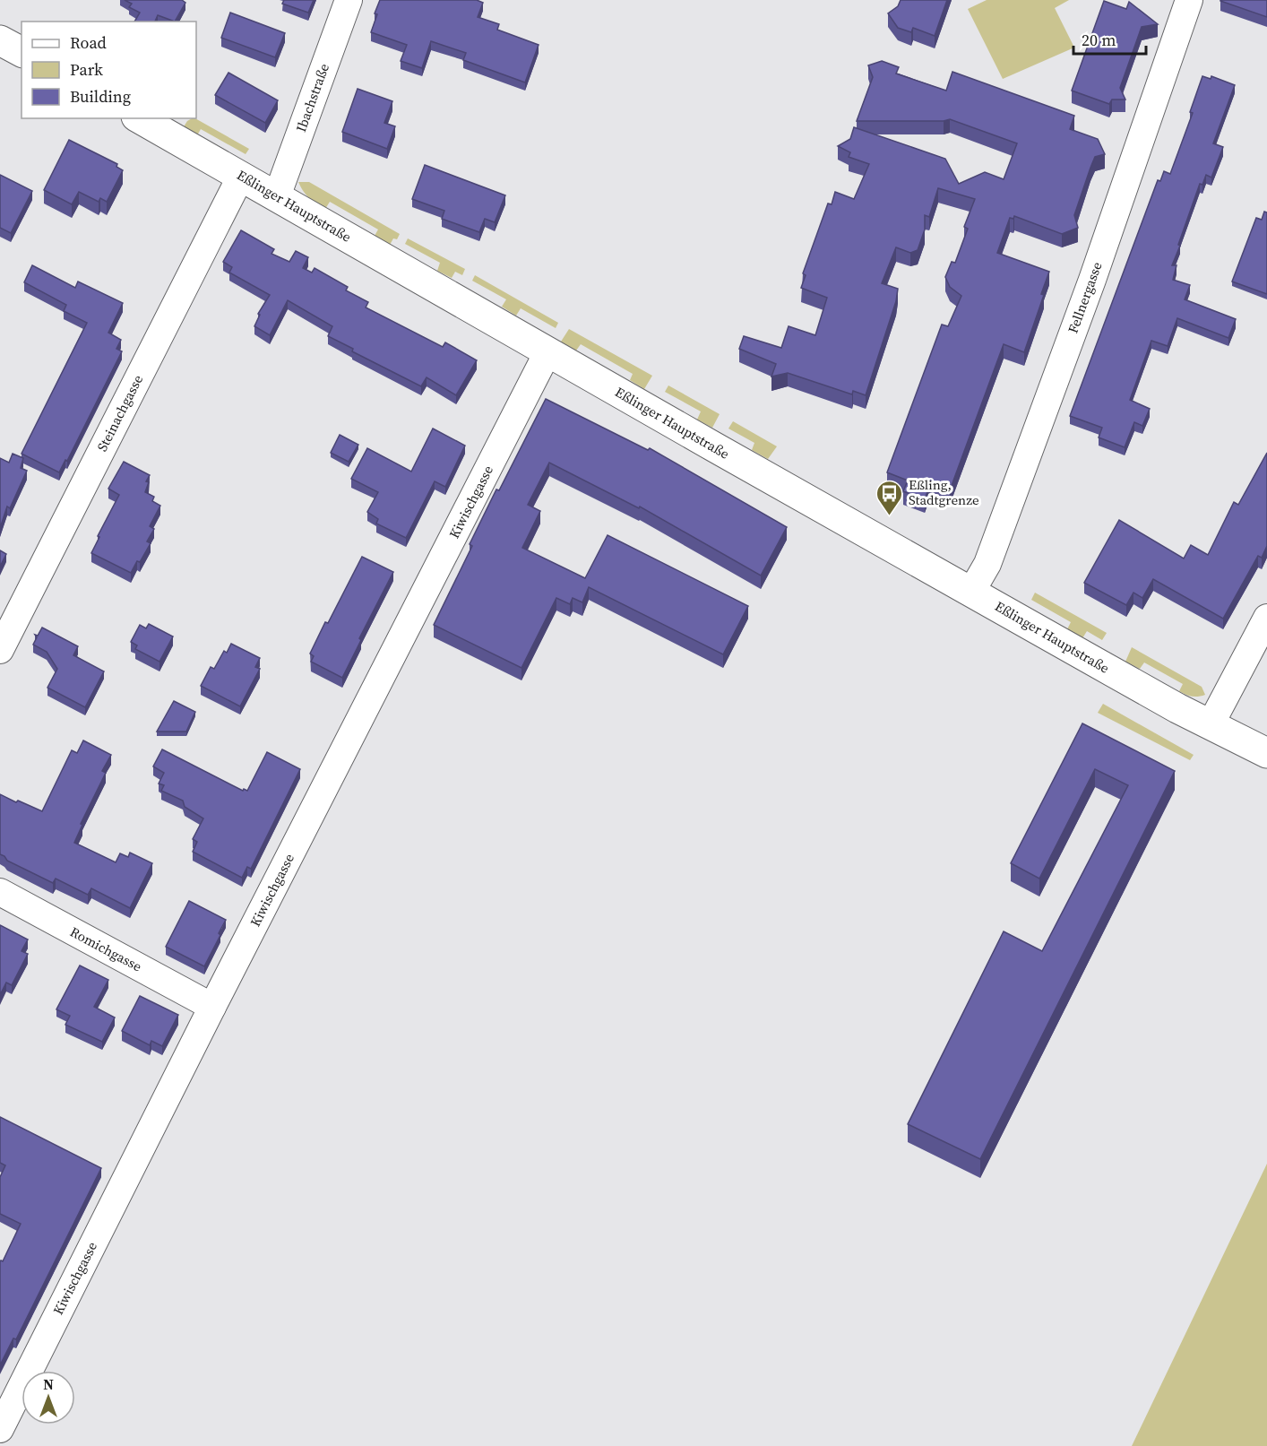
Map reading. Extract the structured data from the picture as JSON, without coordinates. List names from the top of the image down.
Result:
{
  "streets": {
    "main road": ["Eßlinger Hauptstraße"],
    "street": [
      "Ibachstraße",
      "Fellnergasse",
      "Steinachgasse",
      "Kiwischgasse",
      "Romichgasse"
    ]
  },
  "crossings": [
    ["Ibachstraße", "Eßlinger Hauptstraße"],
    ["Eßlinger Hauptstraße", "Fellnergasse"],
    ["Eßlinger Hauptstraße", "Steinachgasse"],
    ["Eßlinger Hauptstraße", "Kiwischgasse"],
    ["Kiwischgasse", "Romichgasse"]
  ],
  "places": {
    "bus stop": ["Eßling, Stadtgrenze"]
  },
  "legend": ["Road", "Park", "Building"],
  "scale_bar": "20 m",
  "north": "top"
}
